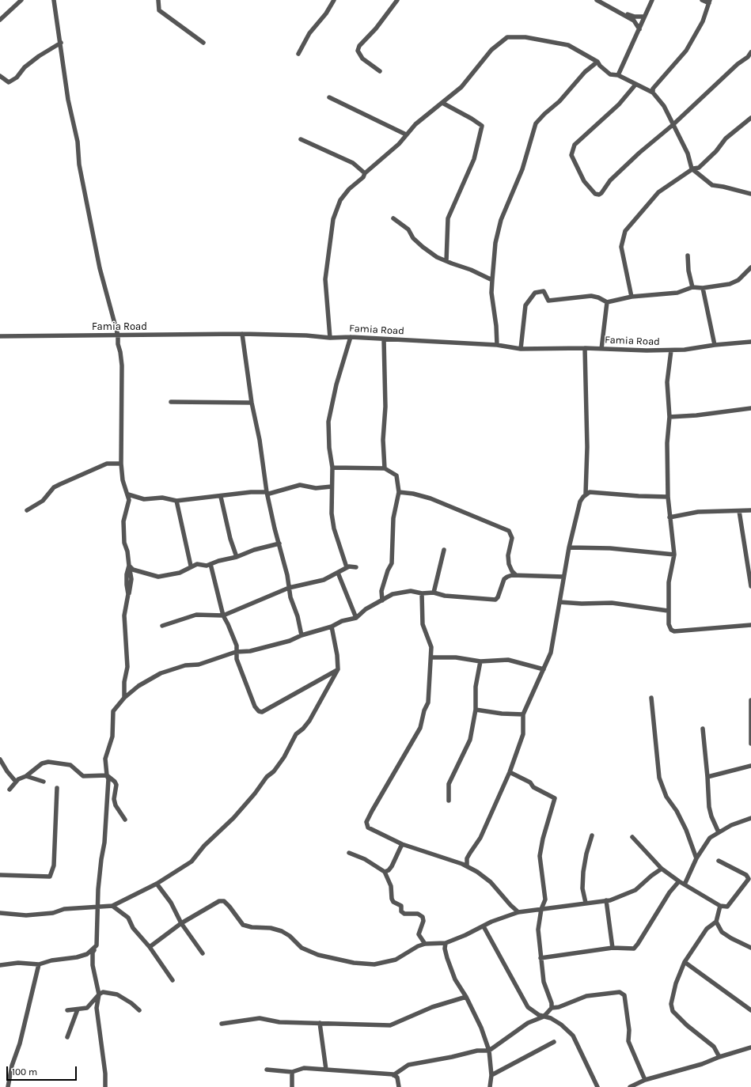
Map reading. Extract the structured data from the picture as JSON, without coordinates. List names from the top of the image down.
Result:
{
  "streets": {
    "street": ["Famia Road"]
  },
  "scale_bar": "100 m"
}
